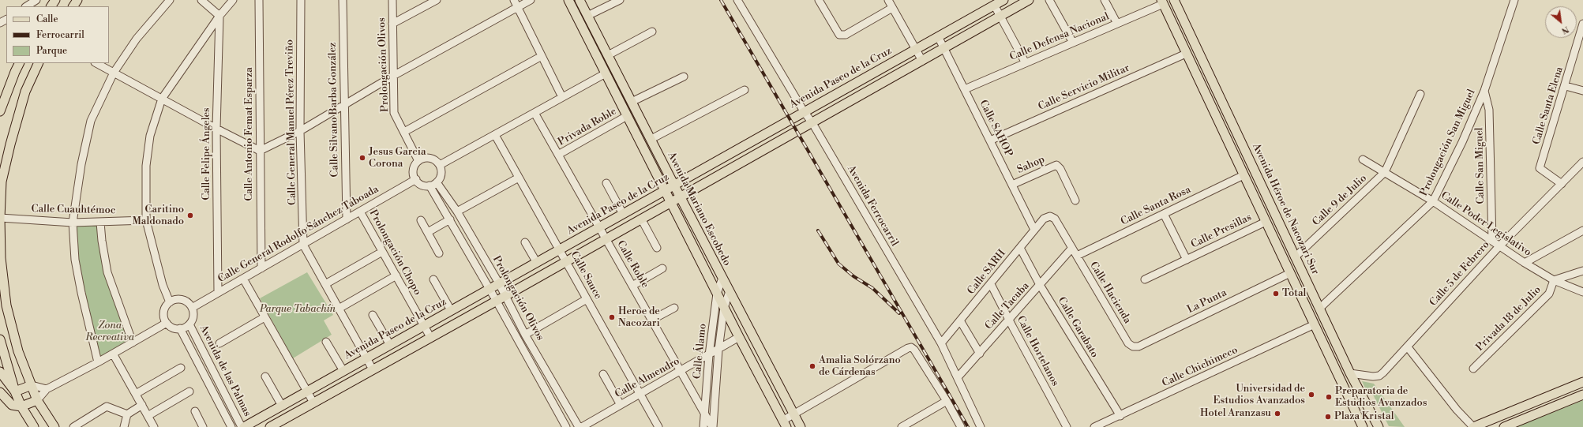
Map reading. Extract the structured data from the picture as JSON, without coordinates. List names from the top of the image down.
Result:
{
  "streets": {
    "main road": ["Avenida Paseo de la Cruz", "Avenida Mariano Escobedo", "Avenida Héroe de Nacozari Sur"],
    "street": [
      "Calle Defensa Nacional",
      "Prolongación Olivos",
      "Calle Servicio Militar",
      "Calle Santa Elena",
      "Calle Silvano Barba González",
      "Calle General Manuel Pérez Treviño",
      "Privada Roble",
      "Calle SAHOP",
      "Calle Antonio Femat Esparza",
      "Prolongación San Miguel",
      "Calle Felipe Ángeles",
      "Sahop",
      "Calle San Miguel",
      "Calle 9 de Julio",
      "Avenida Ferrocarril",
      "Calle Santa Rosa",
      "Calle Cuauhtémoc",
      "Calle Poder Legislativo",
      "Calle Presillas",
      "Calle General Rodolfo Sánchez Taboada",
      "Prolongación Chopo",
      "Calle Roble",
      "Calle SARH",
      "Calle 5 de Febrero",
      "Calle Sauce",
      "Calle Hacienda",
      "La Punta",
      "Calle Tacuba",
      "Privada 18 de Julio",
      "Calle Garabato",
      "Calle Álamo",
      "Calle Hortelanos",
      "Calle Chichimeco",
      "Avenida de las Palmas",
      "Calle Almendro"
    ]
  },
  "crossings": [
    ["Calle Defensa Nacional", "Calle SAHOP"],
    ["Prolongación Olivos", "Avenida Paseo de la Cruz"],
    ["Prolongación Olivos", "Calle General Rodolfo Sánchez Taboada"],
    ["Avenida Paseo de la Cruz", "Calle SAHOP"],
    ["Avenida Paseo de la Cruz", "Avenida Ferrocarril"],
    ["Avenida Paseo de la Cruz", "Avenida Mariano Escobedo"],
    ["Avenida Paseo de la Cruz", "Prolongación Chopo"],
    ["Avenida Paseo de la Cruz", "Calle Roble"],
    ["Avenida Paseo de la Cruz", "Calle Sauce"],
    ["Avenida Paseo de la Cruz", "Avenida de las Palmas"],
    ["Calle Servicio Militar", "Calle SAHOP"],
    ["Calle Santa Elena", "Calle 5 de Febrero"],
    ["Calle Silvano Barba González", "Calle General Rodolfo Sánchez Taboada"],
    ["Calle General Manuel Pérez Treviño", "Calle General Rodolfo Sánchez Taboada"],
    ["Privada Roble", "Avenida Mariano Escobedo"],
    ["Privada Roble", "Calle Roble"],
    ["Calle SAHOP", "Sahop"],
    ["Calle SAHOP", "Calle SARH"],
    ["Calle Antonio Femat Esparza", "Calle General Rodolfo Sánchez Taboada"],
    ["Prolongación San Miguel", "Calle San Miguel"],
    ["Prolongación San Miguel", "Avenida Héroe de Nacozari Sur"],
    ["Prolongación San Miguel", "Calle Poder Legislativo"],
    ["Calle Felipe Ángeles", "Calle General Rodolfo Sánchez Taboada"],
    ["Calle San Miguel", "Calle Poder Legislativo"],
    ["Calle 9 de Julio", "Avenida Héroe de Nacozari Sur"],
    ["Calle 9 de Julio", "Calle Poder Legislativo"],
    ["Avenida Ferrocarril", "Calle SARH"],
    ["Avenida Ferrocarril", "Calle Tacuba"],
    ["Calle Santa Rosa", "Calle Hacienda"],
    ["Avenida Mariano Escobedo", "Calle Álamo"],
    ["Avenida Mariano Escobedo", "Calle Almendro"],
    ["Avenida Héroe de Nacozari Sur", "Calle 5 de Febrero"],
    ["Calle Poder Legislativo", "Calle 5 de Febrero"],
    ["Calle Poder Legislativo", "Privada 18 de Julio"],
    ["Calle General Rodolfo Sánchez Taboada", "Prolongación Chopo"],
    ["Calle General Rodolfo Sánchez Taboada", "Avenida de las Palmas"],
    ["Calle Roble", "Calle Álamo"],
    ["Calle Roble", "Calle Almendro"],
    ["Calle SARH", "Calle Hacienda"],
    ["Calle SARH", "Calle Garabato"],
    ["Calle SARH", "Calle Hortelanos"],
    ["Calle Sauce", "Calle Almendro"],
    ["Calle Hacienda", "La Punta"],
    ["Calle Hacienda", "Calle Tacuba"],
    ["Calle Tacuba", "Calle Garabato"],
    ["Calle Tacuba", "Calle Hortelanos"],
    ["Calle Garabato", "Calle Chichimeco"],
    ["Calle Álamo", "Calle Almendro"]
  ],
  "parks": ["Parque Tabachín", "Zona Recreativa"],
  "places": [
    "Jesus Garcia Corona",
    "Caritino Maldonado",
    "Total",
    "Heroe de Nacozari",
    "Amalia Solórzano de Cárdenas",
    "Universidad de Estudios Avanzados",
    "Preparatoria de Estudios Avanzados",
    "Hotel Aranzasu",
    "Plaza Kristal"
  ],
  "legend": ["Calle", "Ferrocarril", "Parque"],
  "north": "bottom right"
}
